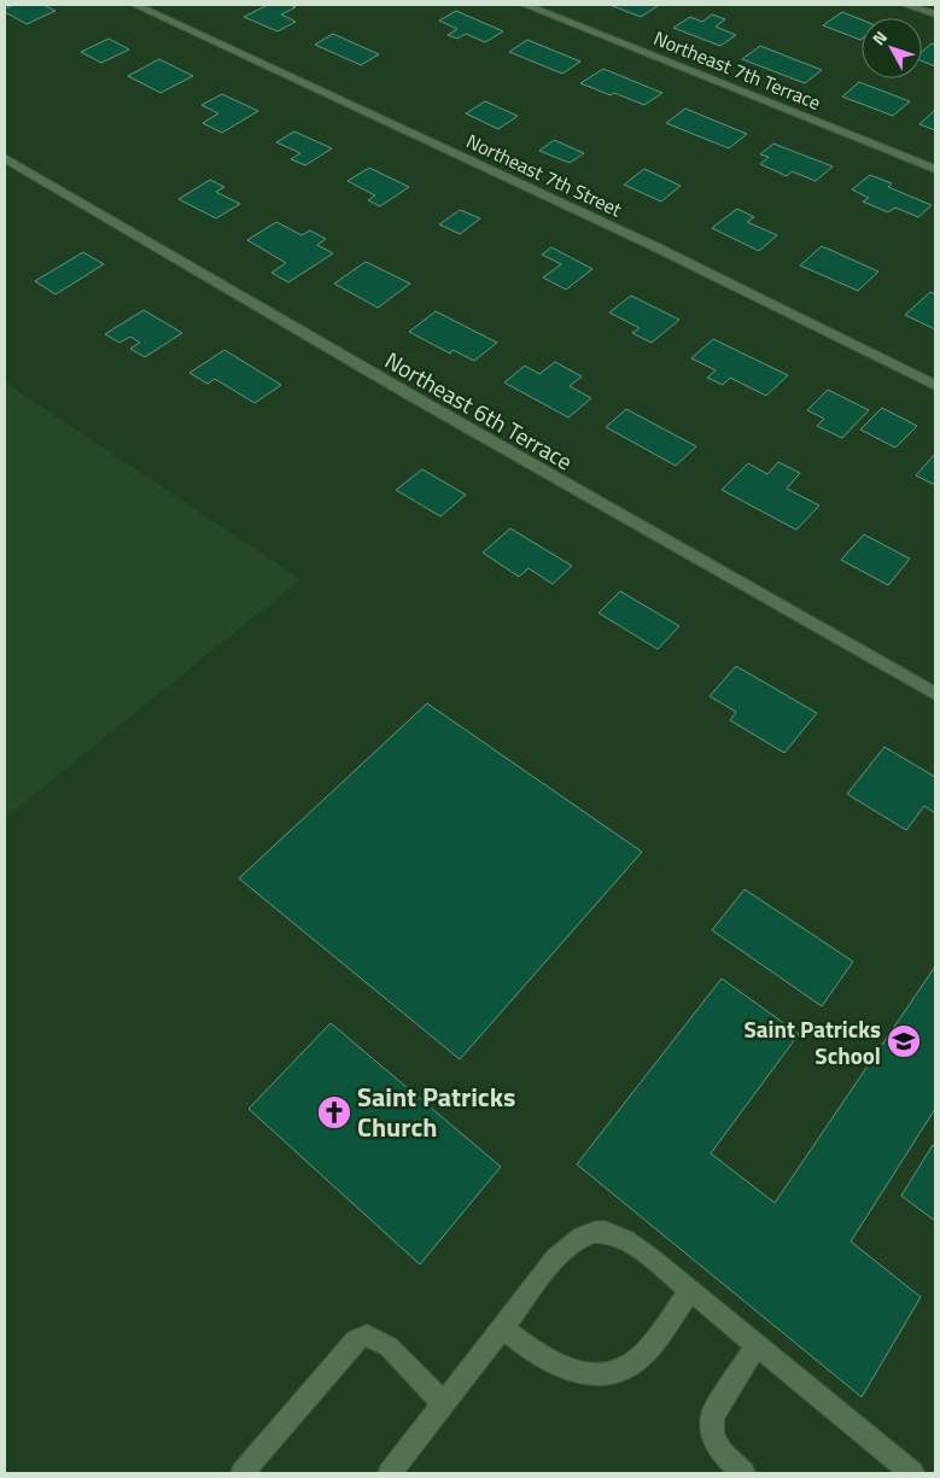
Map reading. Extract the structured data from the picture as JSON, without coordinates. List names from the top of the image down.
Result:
{
  "streets": {
    "street": ["Northeast 7th Terrace", "Northeast 7th Street", "Northeast 6th Terrace"]
  },
  "places": {
    "school or university": ["Saint Patricks School"],
    "church": ["Saint Patricks Church"]
  },
  "north": "top left"
}
